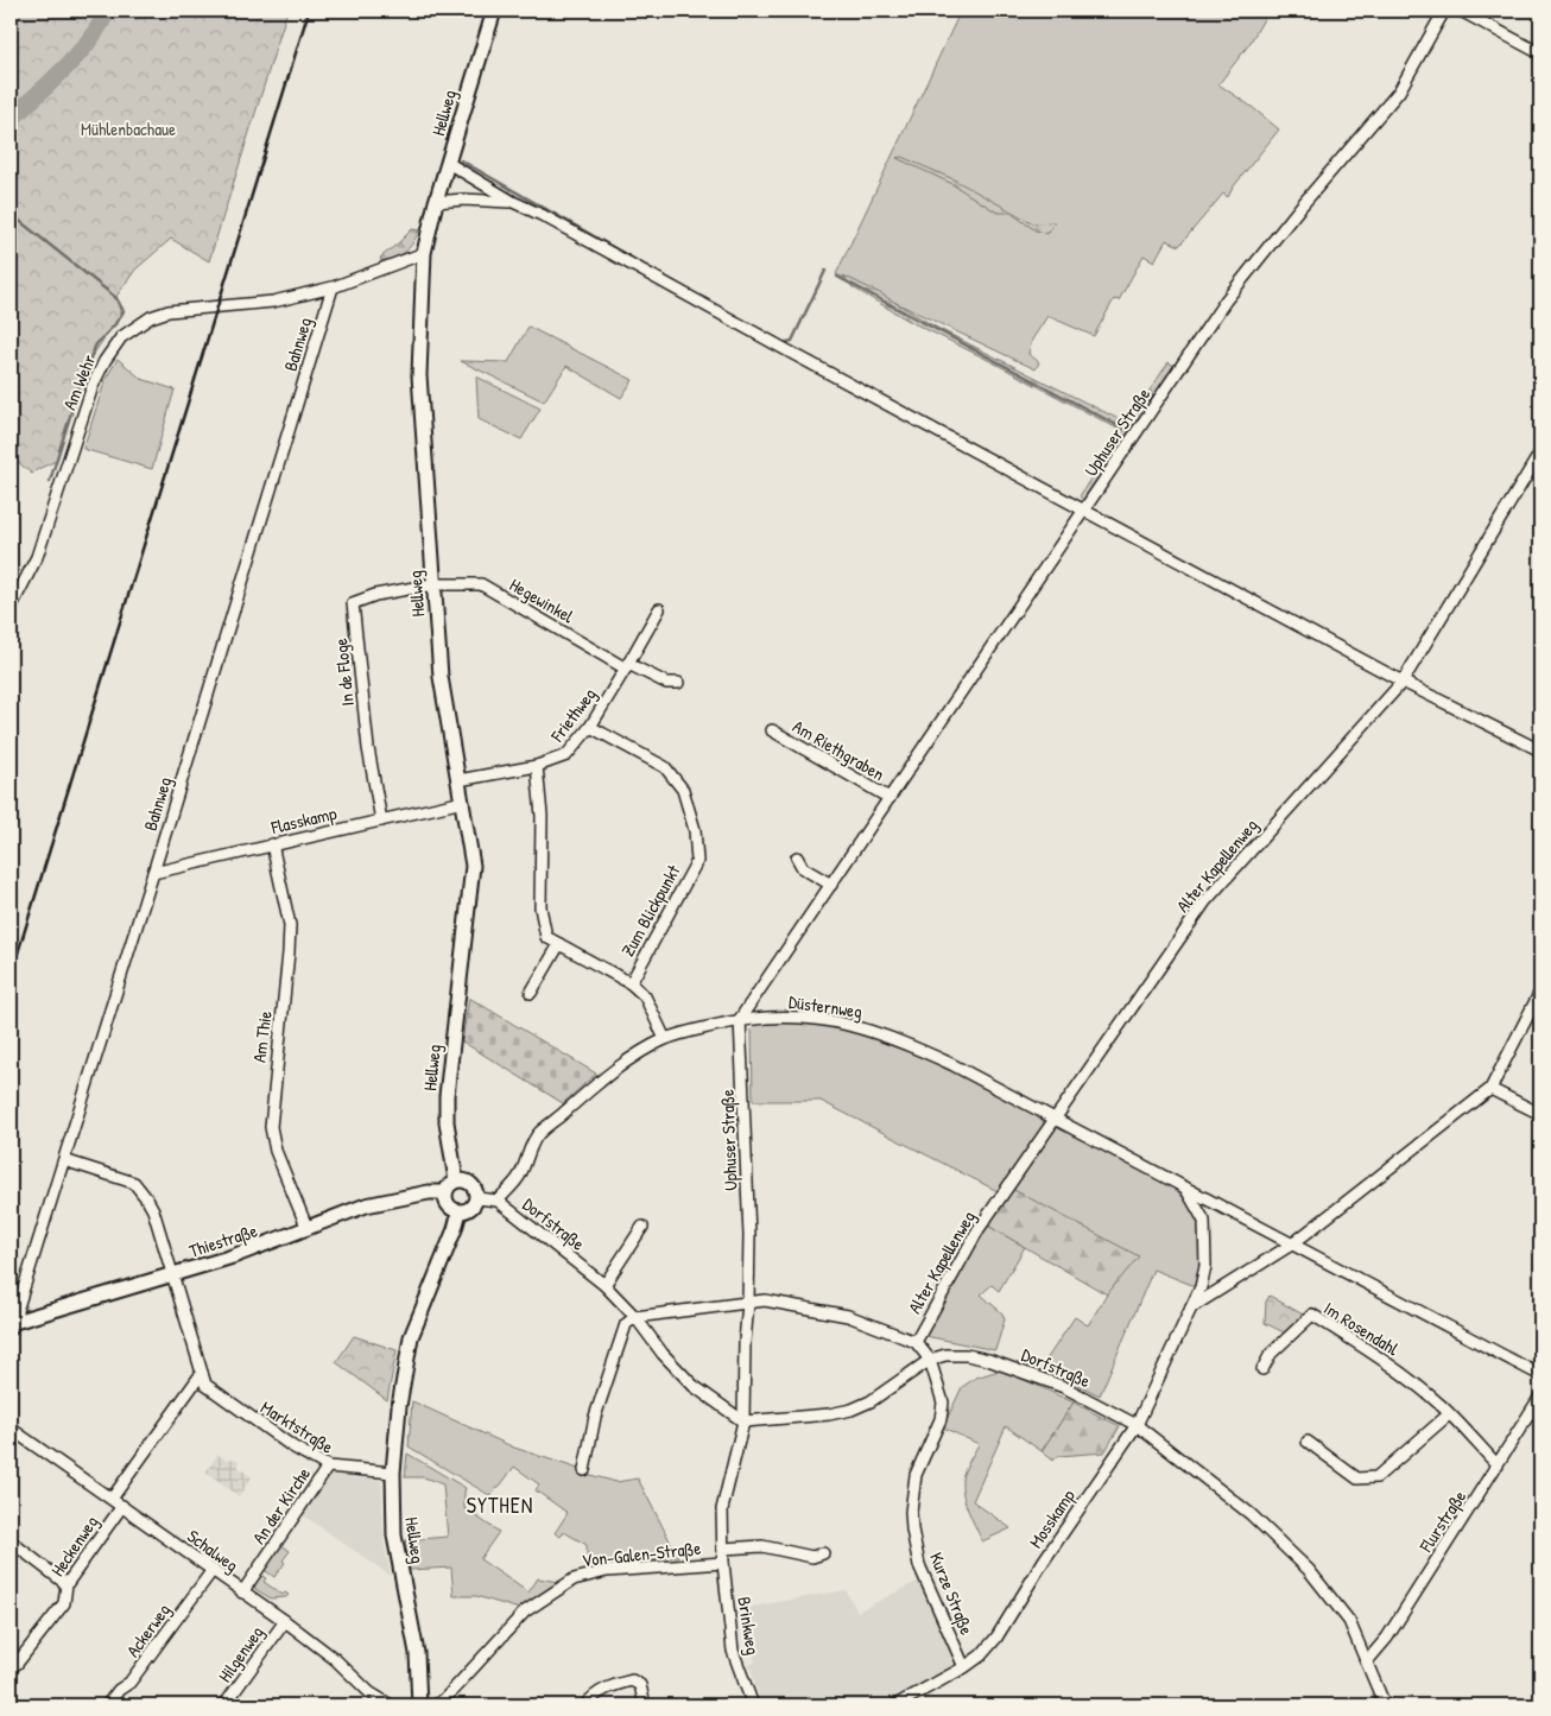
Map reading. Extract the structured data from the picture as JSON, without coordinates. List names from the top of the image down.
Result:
{
  "streets": {
    "street": [
      "Hellweg",
      "Bahnweg",
      "Am Wehr",
      "Uphuser Straße",
      "Hegewinkel",
      "In de Floge",
      "Friethweg",
      "Am Riethgraben",
      "Flasskamp",
      "Alter Kapellenweg",
      "Zum Blickpunkt",
      "Düsternweg",
      "Am Thie",
      "Dorfstraße",
      "Thiestraße",
      "Im Rosendahl",
      "Marktstraße",
      "An der Kirche",
      "Mosskamp",
      "Flurstraße",
      "Heckenweg",
      "Schalweg",
      "Von-Galen-Straße",
      "Kurze Straße",
      "Brinkweg",
      "Ackerweg",
      "Hilgenweg"
    ]
  },
  "crossings": [
    ["Hellweg", "Am Wehr"],
    ["Hellweg", "Hegewinkel"],
    ["Hellweg", "In de Floge"],
    ["Hellweg", "Friethweg"],
    ["Hellweg", "Flasskamp"],
    ["Hellweg", "Dorfstraße"],
    ["Hellweg", "Thiestraße"],
    ["Hellweg", "Marktstraße"],
    ["Bahnweg", "Am Wehr"],
    ["Bahnweg", "Flasskamp"],
    ["Bahnweg", "Thiestraße"],
    ["Bahnweg", "Marktstraße"],
    ["Uphuser Straße", "Am Riethgraben"],
    ["Uphuser Straße", "Alter Kapellenweg"],
    ["Uphuser Straße", "Düsternweg"],
    ["Uphuser Straße", "Dorfstraße"],
    ["Uphuser Straße", "Brinkweg"],
    ["Hegewinkel", "In de Floge"],
    ["Hegewinkel", "Friethweg"],
    ["In de Floge", "Flasskamp"],
    ["Friethweg", "Zum Blickpunkt"],
    ["Flasskamp", "Am Thie"],
    ["Alter Kapellenweg", "Düsternweg"],
    ["Alter Kapellenweg", "Dorfstraße"],
    ["Alter Kapellenweg", "Kurze Straße"],
    ["Zum Blickpunkt", "Düsternweg"],
    ["Düsternweg", "Dorfstraße"],
    ["Düsternweg", "Mosskamp"],
    ["Am Thie", "Thiestraße"],
    ["Dorfstraße", "Thiestraße"],
    ["Dorfstraße", "Mosskamp"],
    ["Dorfstraße", "Flurstraße"],
    ["Dorfstraße", "Kurze Straße"],
    ["Dorfstraße", "Brinkweg"],
    ["Thiestraße", "Marktstraße"],
    ["Im Rosendahl", "Flurstraße"],
    ["Marktstraße", "An der Kirche"],
    ["An der Kirche", "Schalweg"],
    ["Mosskamp", "Kurze Straße"],
    ["Heckenweg", "Schalweg"],
    ["Schalweg", "Ackerweg"],
    ["Schalweg", "Hilgenweg"],
    ["Von-Galen-Straße", "Brinkweg"]
  ],
  "districts": ["SYTHEN"],
  "parks": ["Mühlenbachaue"]
}
